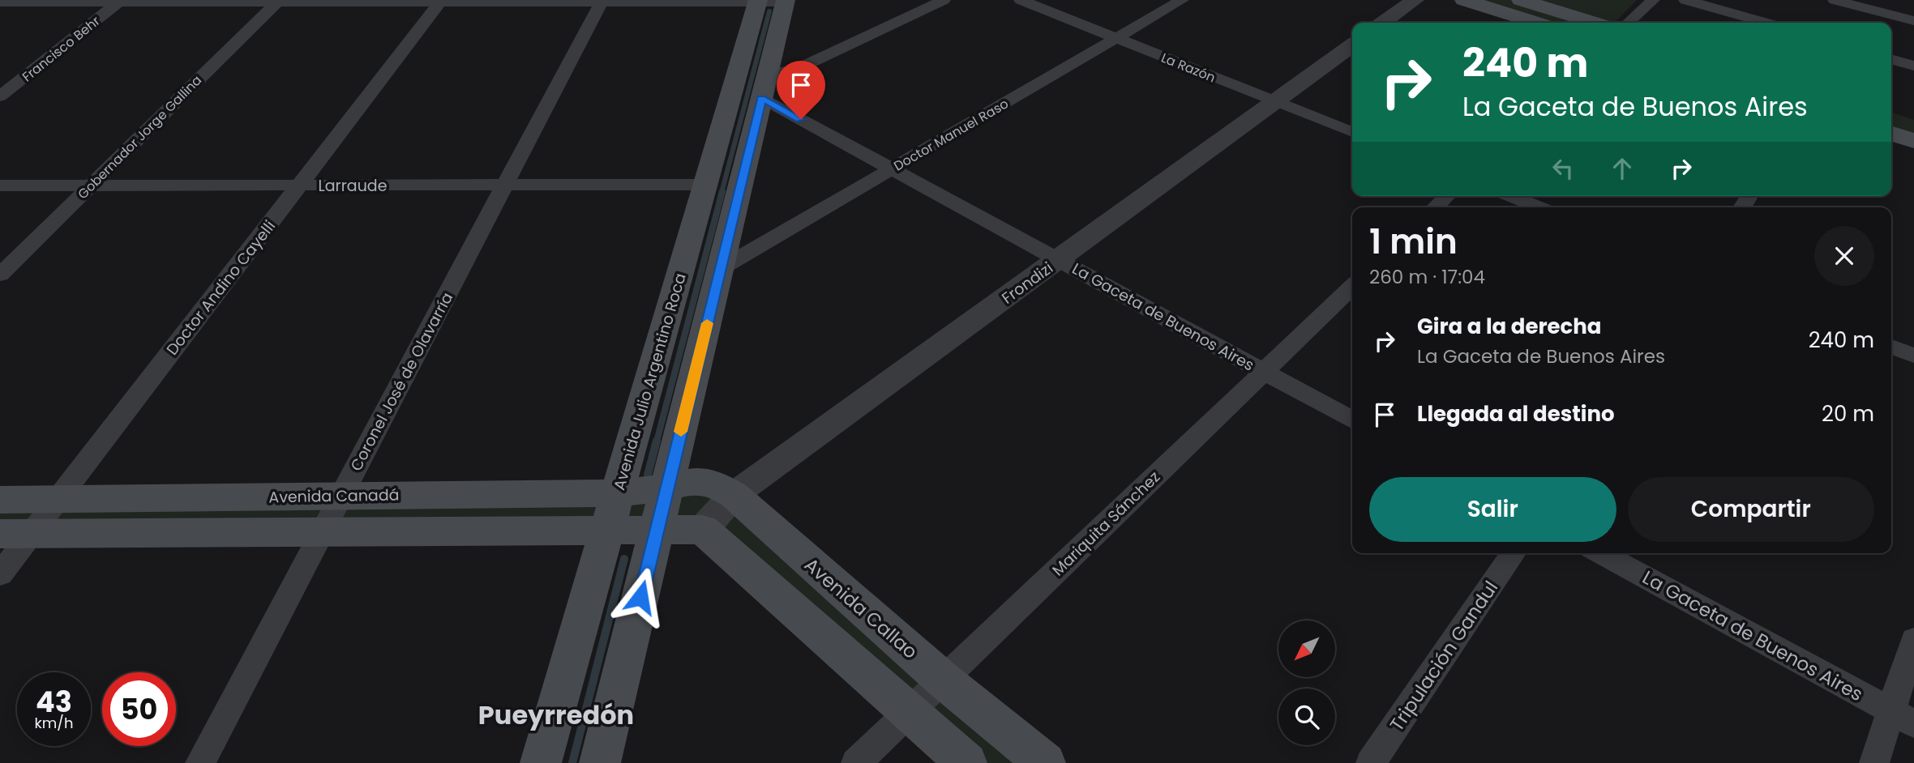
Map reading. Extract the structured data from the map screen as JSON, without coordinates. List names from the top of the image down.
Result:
{
  "streets": {
    "main road": ["Avenida Julio Argentino Roca", "Avenida Canadá", "Avenida Callao"],
    "street": [
      "Francisco Behr",
      "La Razón",
      "Doctor Manuel Raso",
      "Gobernador Jorge Gallina",
      "Larraude",
      "Frondizi",
      "Doctor Andino Cayelli",
      "La Gaceta de Buenos Aires",
      "Coronel José de Olavarría",
      "Mariquita Sánchez",
      "Tripulación Gandul"
    ]
  },
  "crossings": [
    ["La Razón", "Doctor Manuel Raso"],
    ["La Razón", "Frondizi"],
    ["Doctor Manuel Raso", "La Gaceta de Buenos Aires"],
    ["Gobernador Jorge Gallina", "Larraude"],
    ["Larraude", "Doctor Andino Cayelli"],
    ["Larraude", "Coronel José de Olavarría"],
    ["Larraude", "Avenida Julio Argentino Roca"],
    ["Frondizi", "La Gaceta de Buenos Aires"],
    ["Frondizi", "Avenida Callao"],
    ["Doctor Andino Cayelli", "Avenida Canadá"],
    ["La Gaceta de Buenos Aires", "Mariquita Sánchez"],
    ["Coronel José de Olavarría", "Avenida Canadá"],
    ["Avenida Julio Argentino Roca", "Avenida Canadá"],
    ["Avenida Canadá", "Avenida Callao"],
    ["Mariquita Sánchez", "Avenida Callao"]
  ],
  "districts": ["Pueyrredón"],
  "north": "bottom left",
  "page": {
    "turn": ["240 m", "La Gaceta de Buenos Aires"],
    "heading": ["1 min", "260 m · 17:04"],
    "list": [
      {
        "name": "Gira a la derecha",
        "note": "La Gaceta de Buenos Aires",
        "value": "240 m"
      },
      {
        "name": "Llegada al destino",
        "value": "20 m"
      }
    ],
    "buttons": ["Salir", "Compartir"],
    "speed": "43 km/h",
    "limit": "50"
  }
}
